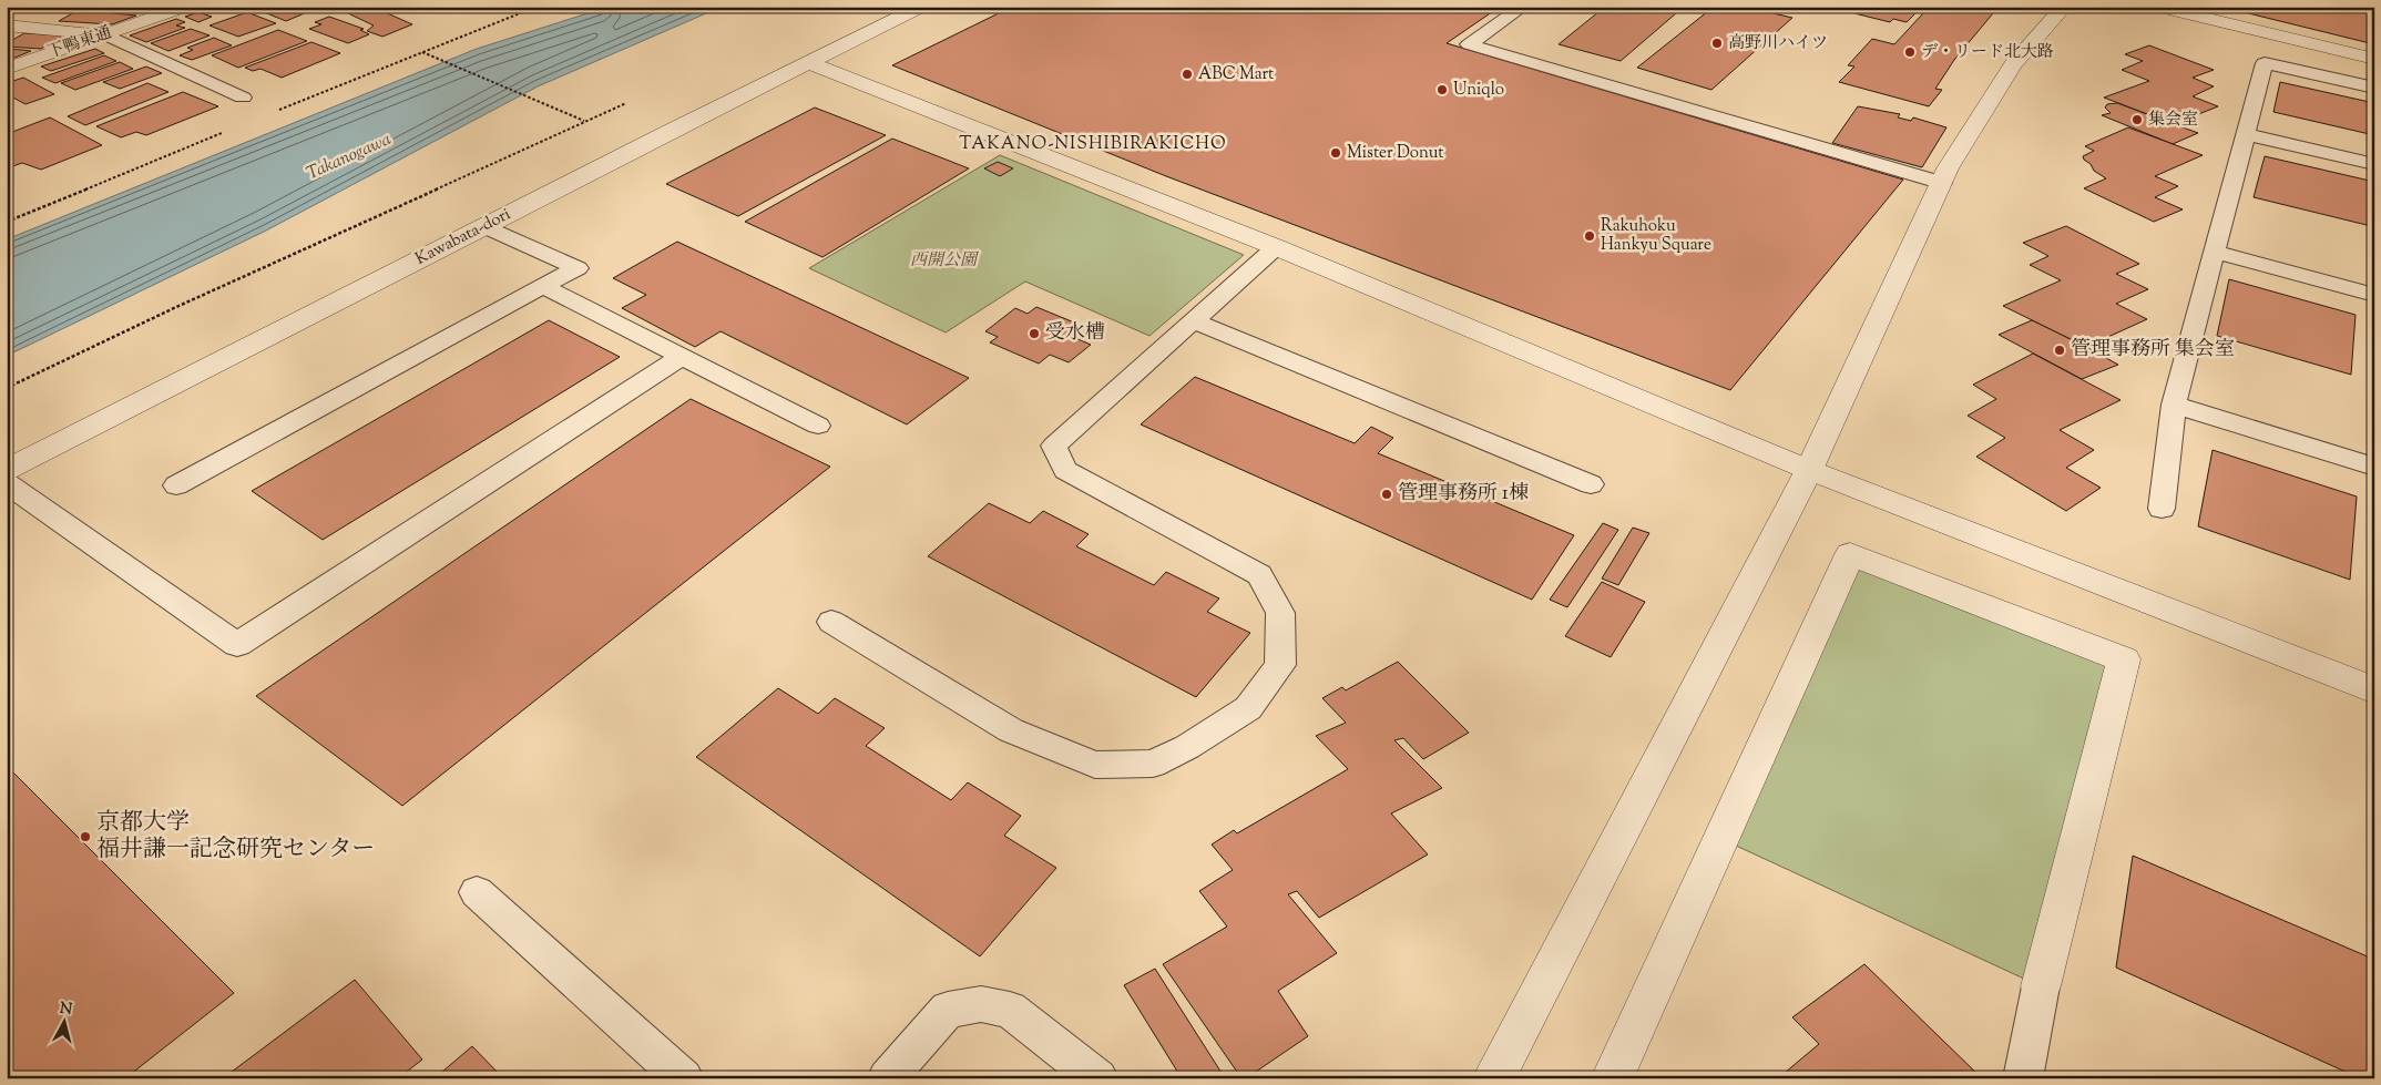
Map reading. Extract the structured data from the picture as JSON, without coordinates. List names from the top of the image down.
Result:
{
  "streets": {
    "street": ["下鴨東通", "Kawabata-dori"]
  },
  "districts": ["TAKANO-NISHIBIRAKICHO"],
  "water": ["Takanogawa"],
  "parks": ["西開公園"],
  "places": [
    "高野川ハイツ",
    "デ・リード北大路",
    "ABC Mart",
    "Uniqlo",
    "集会室",
    "Mister Donut",
    "Rakuhoku Hankyu Square",
    "受水槽",
    "管理事務所 集会室",
    "管理事務所 1棟",
    "京都大学 福井謙一記念研究センター"
  ],
  "north": "top"
}
